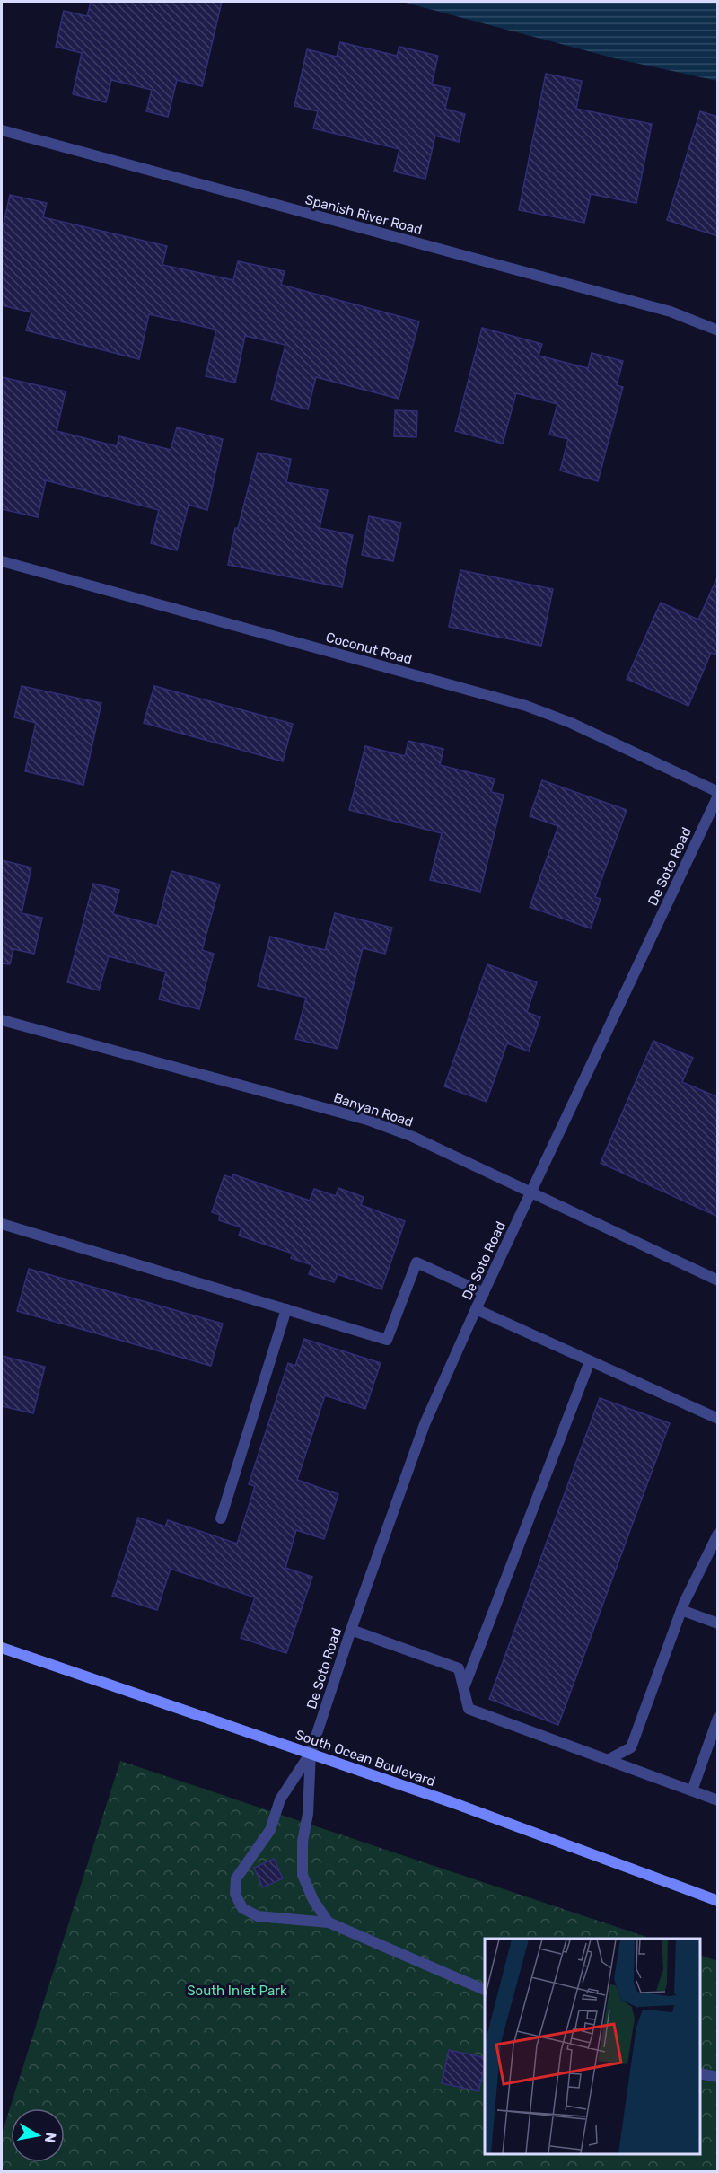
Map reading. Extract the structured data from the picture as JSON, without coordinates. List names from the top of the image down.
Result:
{
  "streets": {
    "main road": ["South Ocean Boulevard"],
    "street": [
      "Spanish River Road",
      "Coconut Road",
      "De Soto Road",
      "Banyan Road"
    ]
  },
  "crossings": [
    ["Coconut Road", "De Soto Road"],
    ["De Soto Road", "Banyan Road"],
    ["De Soto Road", "South Ocean Boulevard"]
  ],
  "parks": ["South Inlet Park"],
  "north": "right"
}
